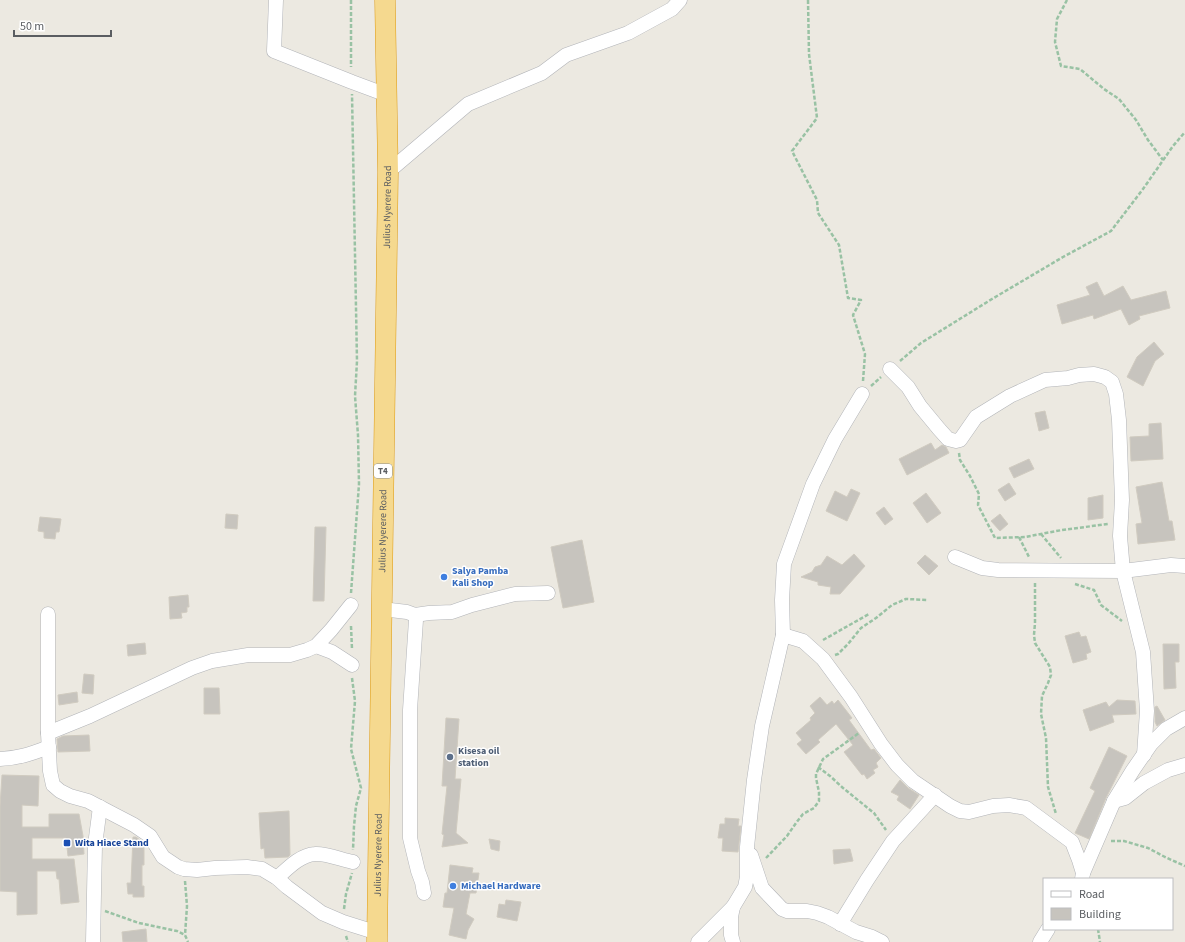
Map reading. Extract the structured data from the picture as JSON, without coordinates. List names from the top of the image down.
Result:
{
  "streets": {
    "highway": ["Julius Nyerere Road", "T4"]
  },
  "places": {
    "other": ["Salya Pamba Kali Shop", "Kisesa oil station", "Michael Hardware"],
    "transit": ["Wita Hiace Stand"]
  },
  "legend": ["Road", "Building"],
  "scale_bar": "50 m"
}
